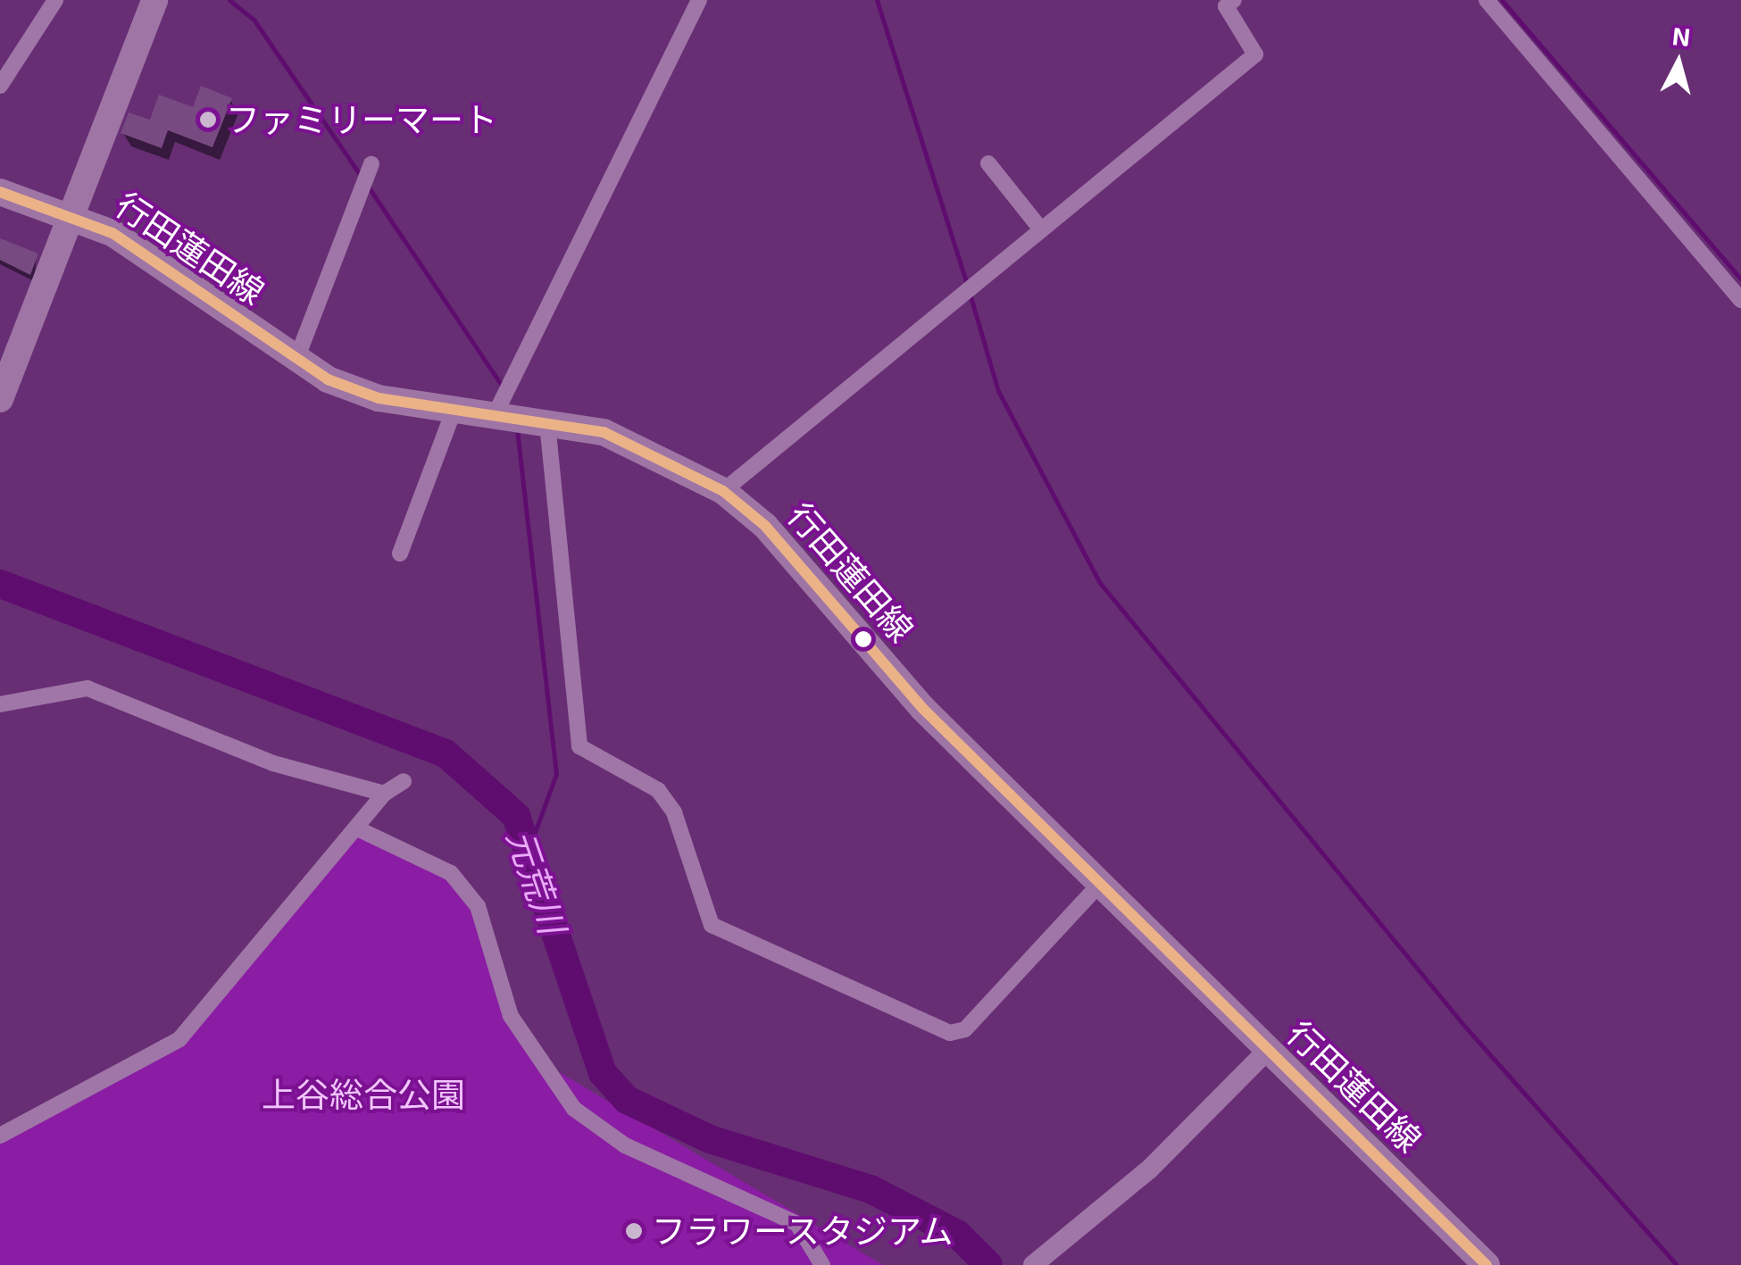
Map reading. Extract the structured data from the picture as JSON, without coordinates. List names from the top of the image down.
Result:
{
  "streets": {
    "main road": ["行田蓮田線"]
  },
  "water": ["元荒川"],
  "parks": ["上谷総合公園"],
  "places": ["ファミリーマート", "フラワースタジアム"],
  "north": "top"
}
